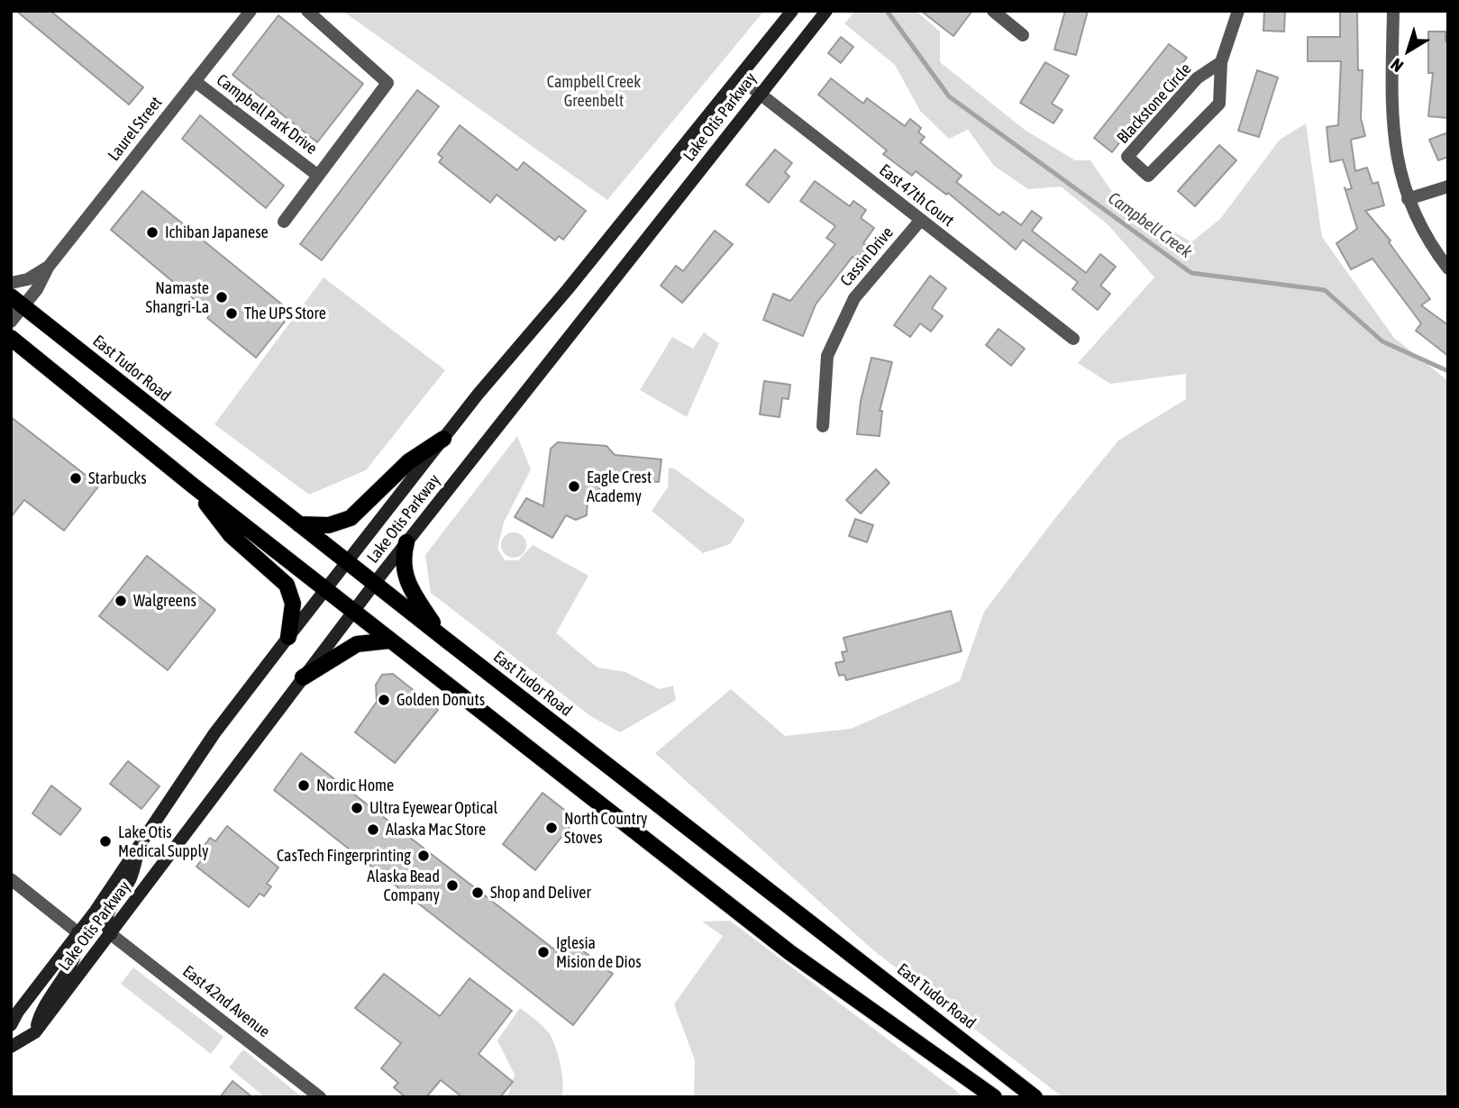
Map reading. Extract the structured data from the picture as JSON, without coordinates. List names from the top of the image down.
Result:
{
  "streets": {
    "main road": ["Lake Otis Parkway", "East Tudor Road"],
    "street": [
      "Blackstone Circle",
      "Campbell Park Drive",
      "Laurel Street",
      "East 47th Court",
      "Cassin Drive",
      "East 42nd Avenue"
    ]
  },
  "crossings": [
    ["Campbell Park Drive", "Laurel Street"],
    ["Lake Otis Parkway", "East 47th Court"],
    ["Lake Otis Parkway", "East Tudor Road"],
    ["Lake Otis Parkway", "East 42nd Avenue"],
    ["Laurel Street", "East Tudor Road"],
    ["East 47th Court", "Cassin Drive"]
  ],
  "water": ["Campbell Creek"],
  "parks": ["Campbell Creek Greenbelt"],
  "places": [
    "Ichiban Japanese",
    "Namaste Shangri-La",
    "The UPS Store",
    "Starbucks",
    "Eagle Crest Academy",
    "Walgreens",
    "Golden Donuts",
    "Nordic Home",
    "Ultra Eyewear Optical",
    "North Country Stoves",
    "Alaska Mac Store",
    "Lake Otis Medical Supply",
    "CasTech Fingerprinting",
    "Alaska Bead Company",
    "Shop and Deliver",
    "Iglesia Mision de Dios"
  ],
  "north": "bottom left"
}
